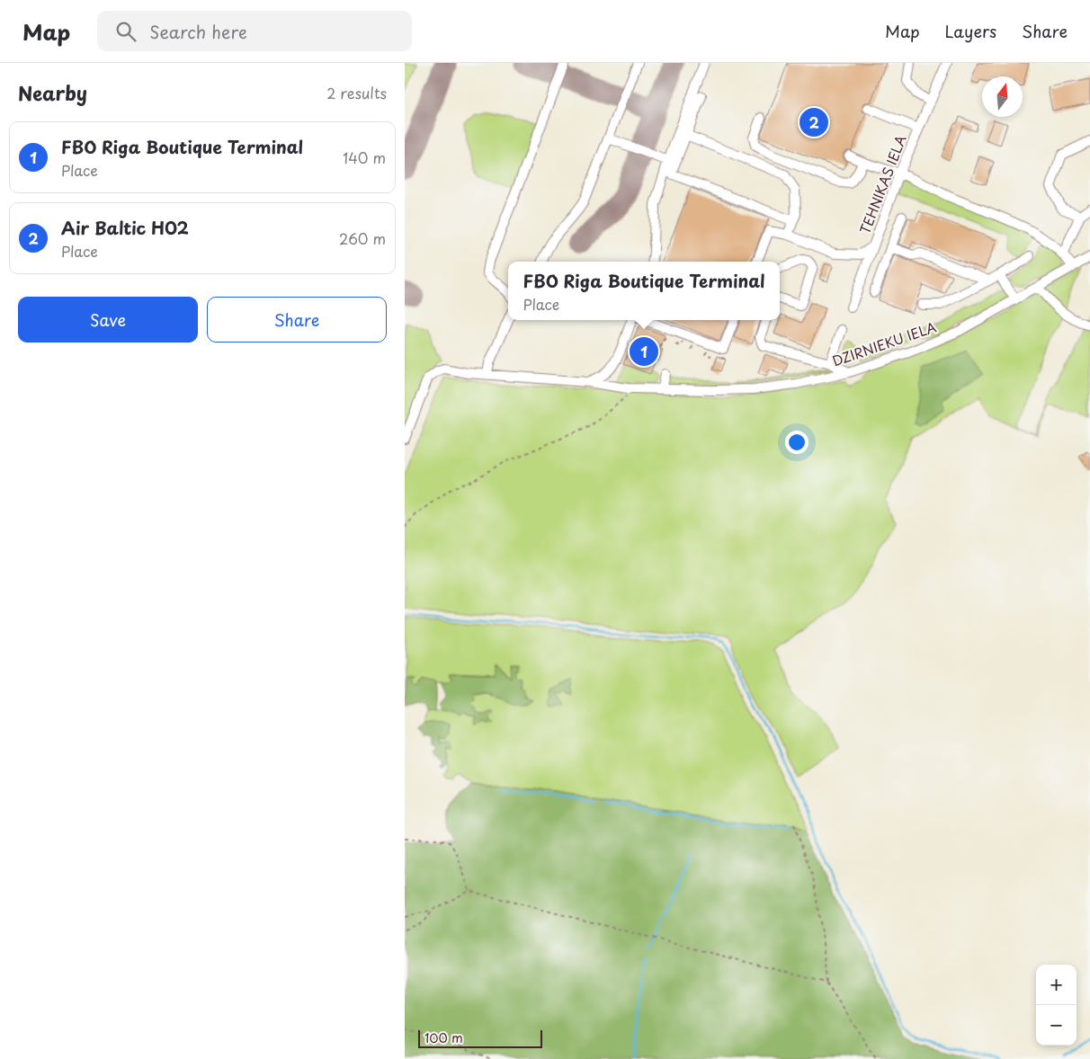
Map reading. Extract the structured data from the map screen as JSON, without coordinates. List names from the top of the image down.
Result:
{
  "streets": {
    "lane": ["TEHNIKAS IELA", "DZIRNIEKU IELA"]
  },
  "scale_bar": "100 m",
  "north": "top",
  "page": {
    "header": "Map",
    "search": "Search here",
    "nav": ["Map", "Layers", "Share"],
    "heading": ["Nearby", "2 results"],
    "pins": ["2", "1"],
    "list": [
      {
        "mark": "1",
        "name": "FBO Riga Boutique Terminal",
        "note": "Place",
        "value": "140 m"
      },
      {
        "mark": "2",
        "name": "Air Baltic H02",
        "note": "Place",
        "value": "260 m"
      }
    ],
    "popup": ["FBO Riga Boutique Terminal", "Place"],
    "buttons": ["Save", "Share"],
    "map_buttons": ["+", "−"],
    "scale": "100 m"
  }
}
